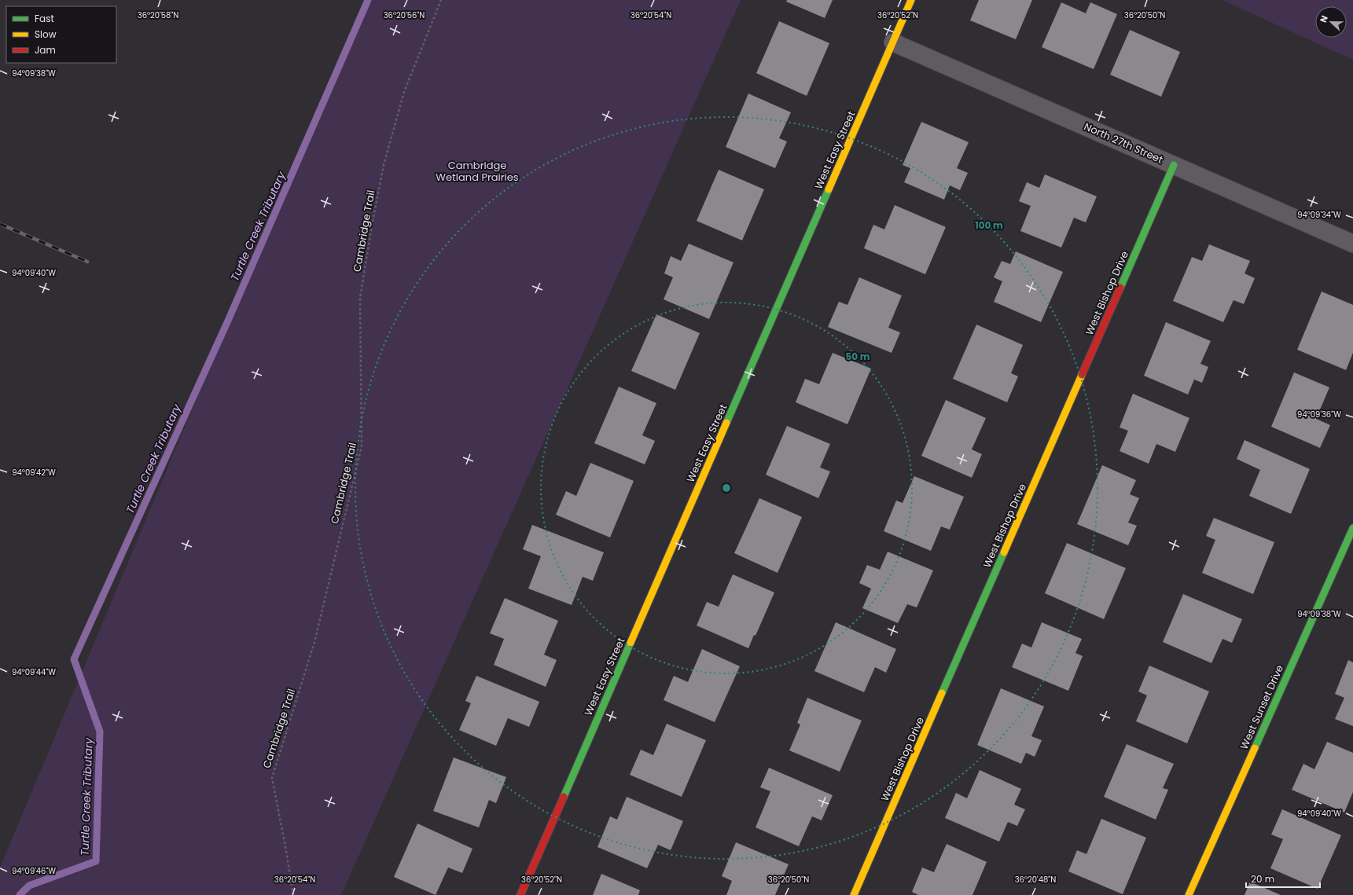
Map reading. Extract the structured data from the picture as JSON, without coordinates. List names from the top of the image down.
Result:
{
  "streets": {
    "street": [
      "North 27th Street",
      "West Easy Street",
      "West Bishop Drive",
      "West Sunset Drive"
    ],
    "path": ["Cambridge Trail"]
  },
  "crossings": [
    ["North 27th Street", "West Easy Street"],
    ["North 27th Street", "West Bishop Drive"]
  ],
  "water": ["Turtle Creek Tributary"],
  "parks": ["Cambridge Wetland Prairies"],
  "legend": ["Fast", "Slow", "Jam"],
  "scale_bar": "20 m",
  "north": "left",
  "coordinates": [
    "36°20'58\"N",
    "36°20'56\"N",
    "36°20'54\"N",
    "36°20'52\"N",
    "36°20'50\"N",
    "94°09'38\"W",
    "94°09'34\"W",
    "94°09'40\"W",
    "94°09'36\"W",
    "94°09'42\"W",
    "94°09'44\"W",
    "94°09'46\"W",
    "36°20'48\"N"
  ],
  "rings": ["100 m", "50 m"]
}
